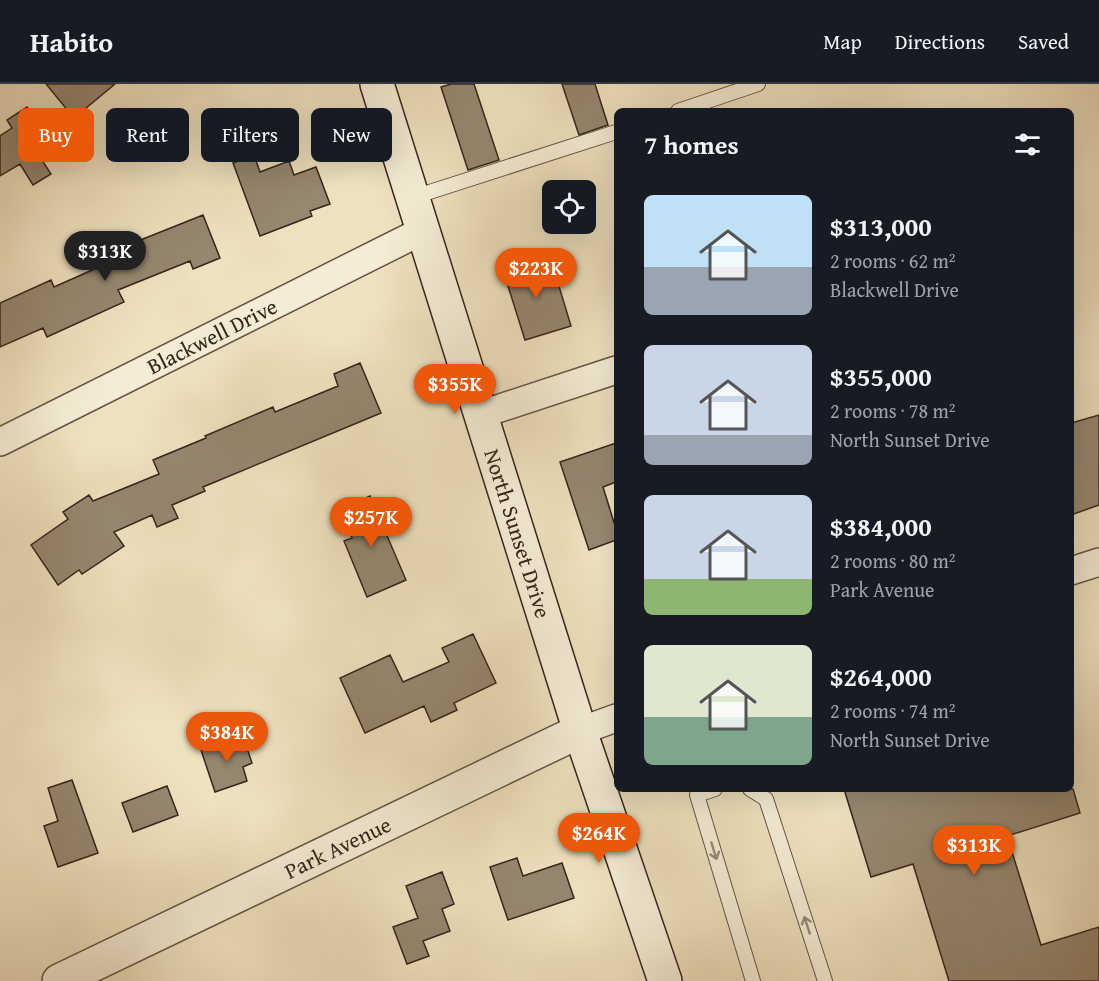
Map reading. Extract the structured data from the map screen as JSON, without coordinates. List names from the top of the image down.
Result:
{
  "streets": {
    "main road": ["North Sunset Drive", "Park Avenue"],
    "street": ["Blackwell Drive"]
  },
  "crossings": [
    ["Blackwell Drive", "North Sunset Drive"],
    ["North Sunset Drive", "Park Avenue"]
  ],
  "page": {
    "header": "Habito",
    "nav": ["Map", "Directions", "Saved"],
    "chip": [
      "Buy",
      "Rent",
      "Filters",
      "New"
    ],
    "heading": "7 homes",
    "list": [
      {
        "name": "$313,000",
        "note": "2 rooms · 62 m² · Blackwell Drive"
      },
      {
        "name": "$355,000",
        "note": "2 rooms · 78 m² · North Sunset Drive"
      },
      {
        "name": "$384,000",
        "note": "2 rooms · 80 m² · Park Avenue"
      },
      {
        "name": "$264,000",
        "note": "2 rooms · 74 m² · North Sunset Drive"
      }
    ],
    "price": [
      "$313K",
      "$223K",
      "$355K",
      "$257K",
      "$384K",
      "$264K",
      "$313K"
    ]
  }
}
